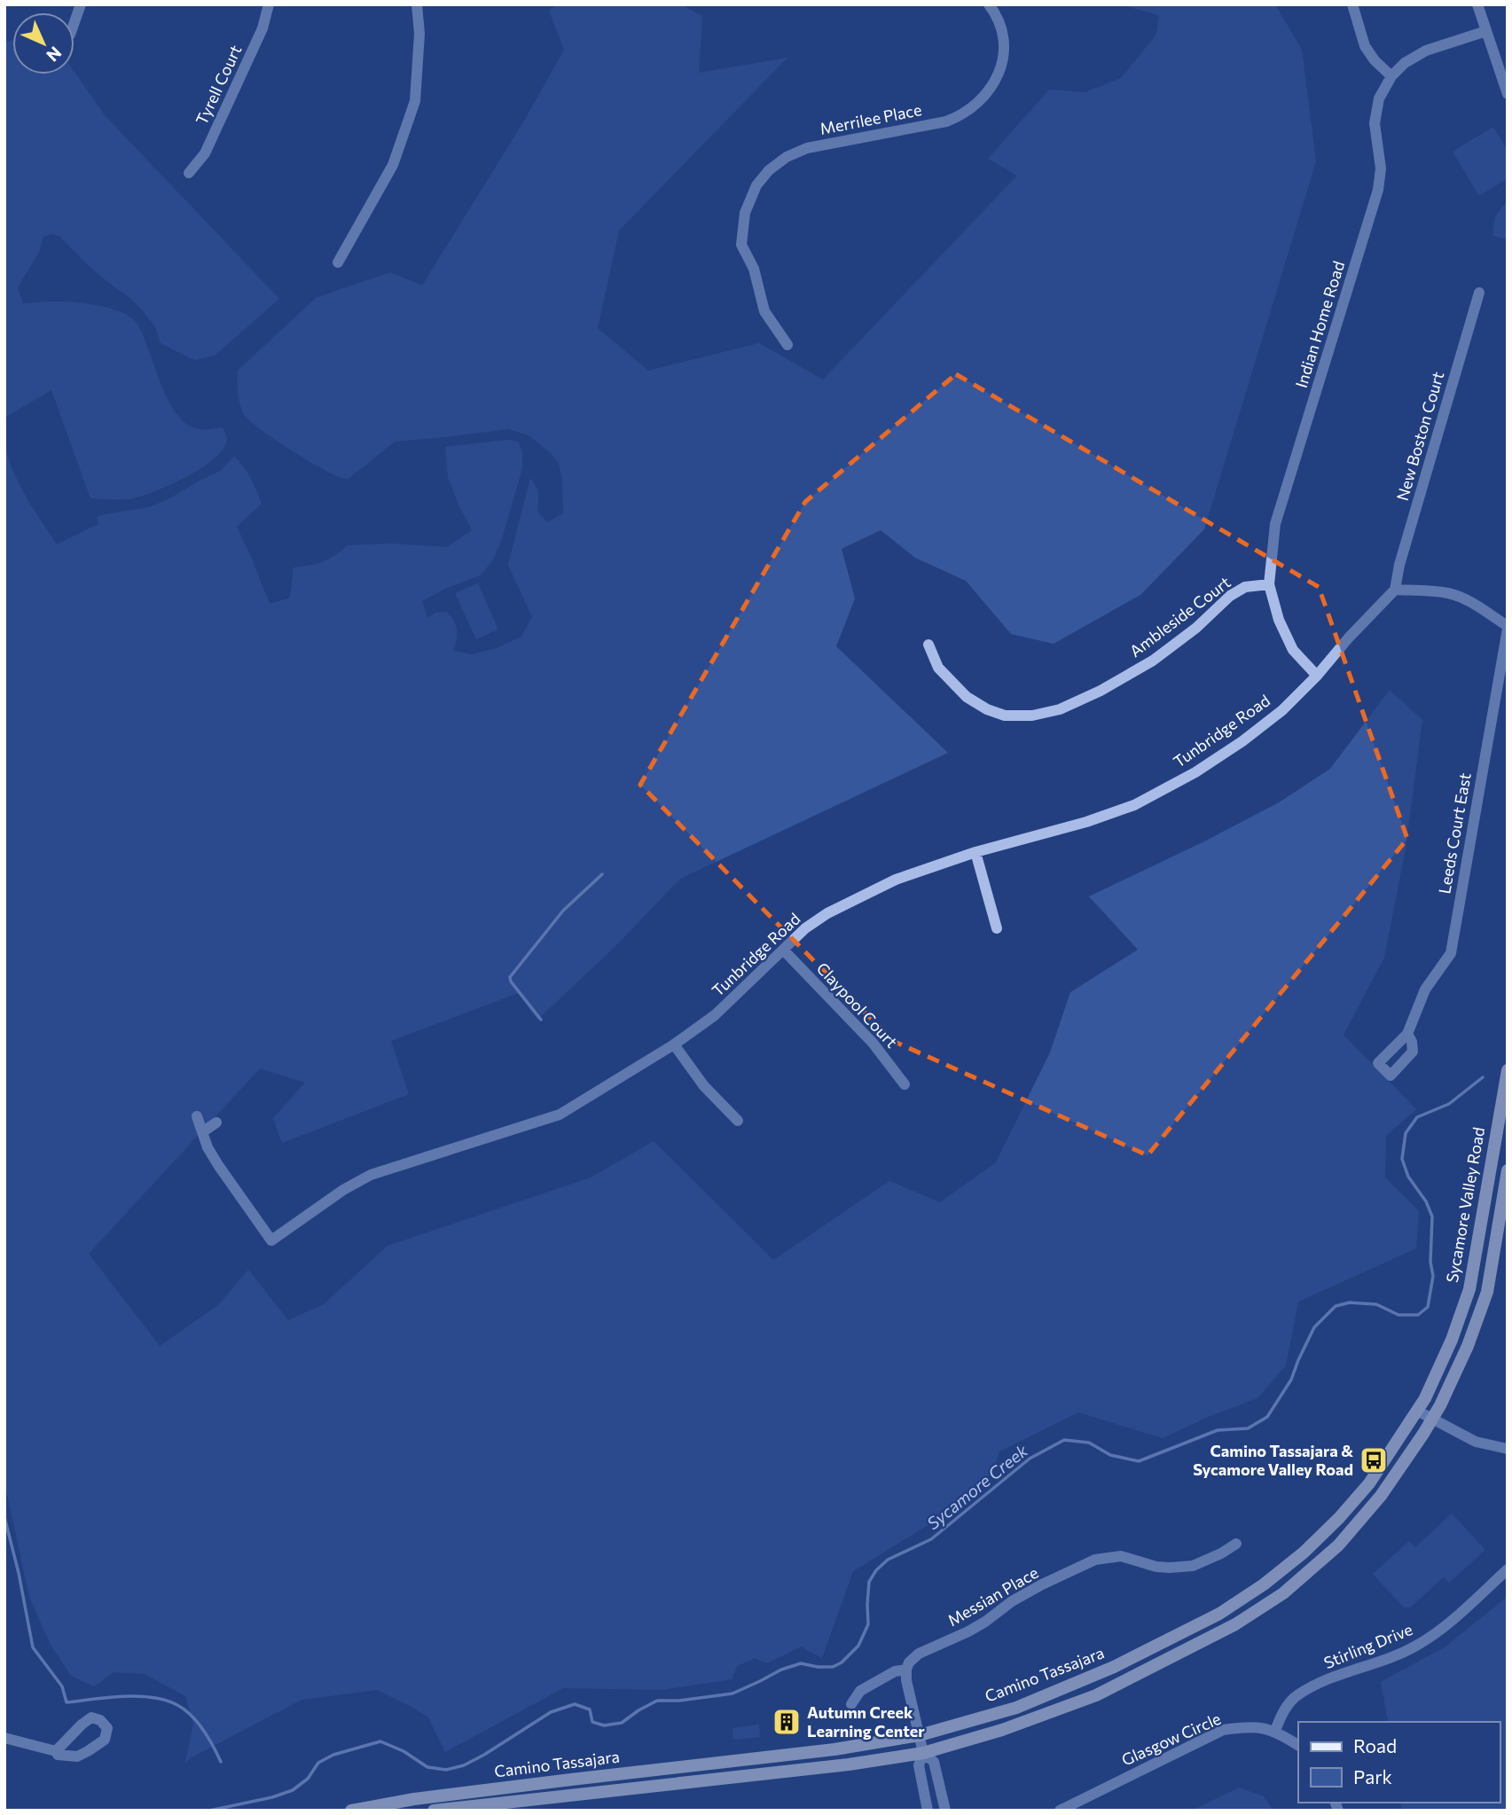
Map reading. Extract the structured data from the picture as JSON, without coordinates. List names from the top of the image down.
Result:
{
  "streets": {
    "main road": ["Sycamore Valley Road", "Camino Tassajara"],
    "street": [
      "Tyrell Court",
      "Merrilee Place",
      "Indian Home Road",
      "New Boston Court",
      "Ambleside Court",
      "Tunbridge Road",
      "Leeds Court East",
      "Claypool Court",
      "Messian Place",
      "Stirling Drive",
      "Glasgow Circle"
    ]
  },
  "crossings": [
    ["Indian Home Road", "Ambleside Court"],
    ["Indian Home Road", "Tunbridge Road"],
    ["New Boston Court", "Tunbridge Road"],
    ["Tunbridge Road", "Claypool Court"],
    ["Sycamore Valley Road", "Camino Tassajara"],
    ["Stirling Drive", "Glasgow Circle"]
  ],
  "water": ["Sycamore Creek"],
  "places": {
    "bus stop": ["Camino Tassajara & Sycamore Valley Road"],
    "building": ["Autumn Creek Learning Center"]
  },
  "legend": ["Road", "Park"],
  "north": "bottom right"
}
